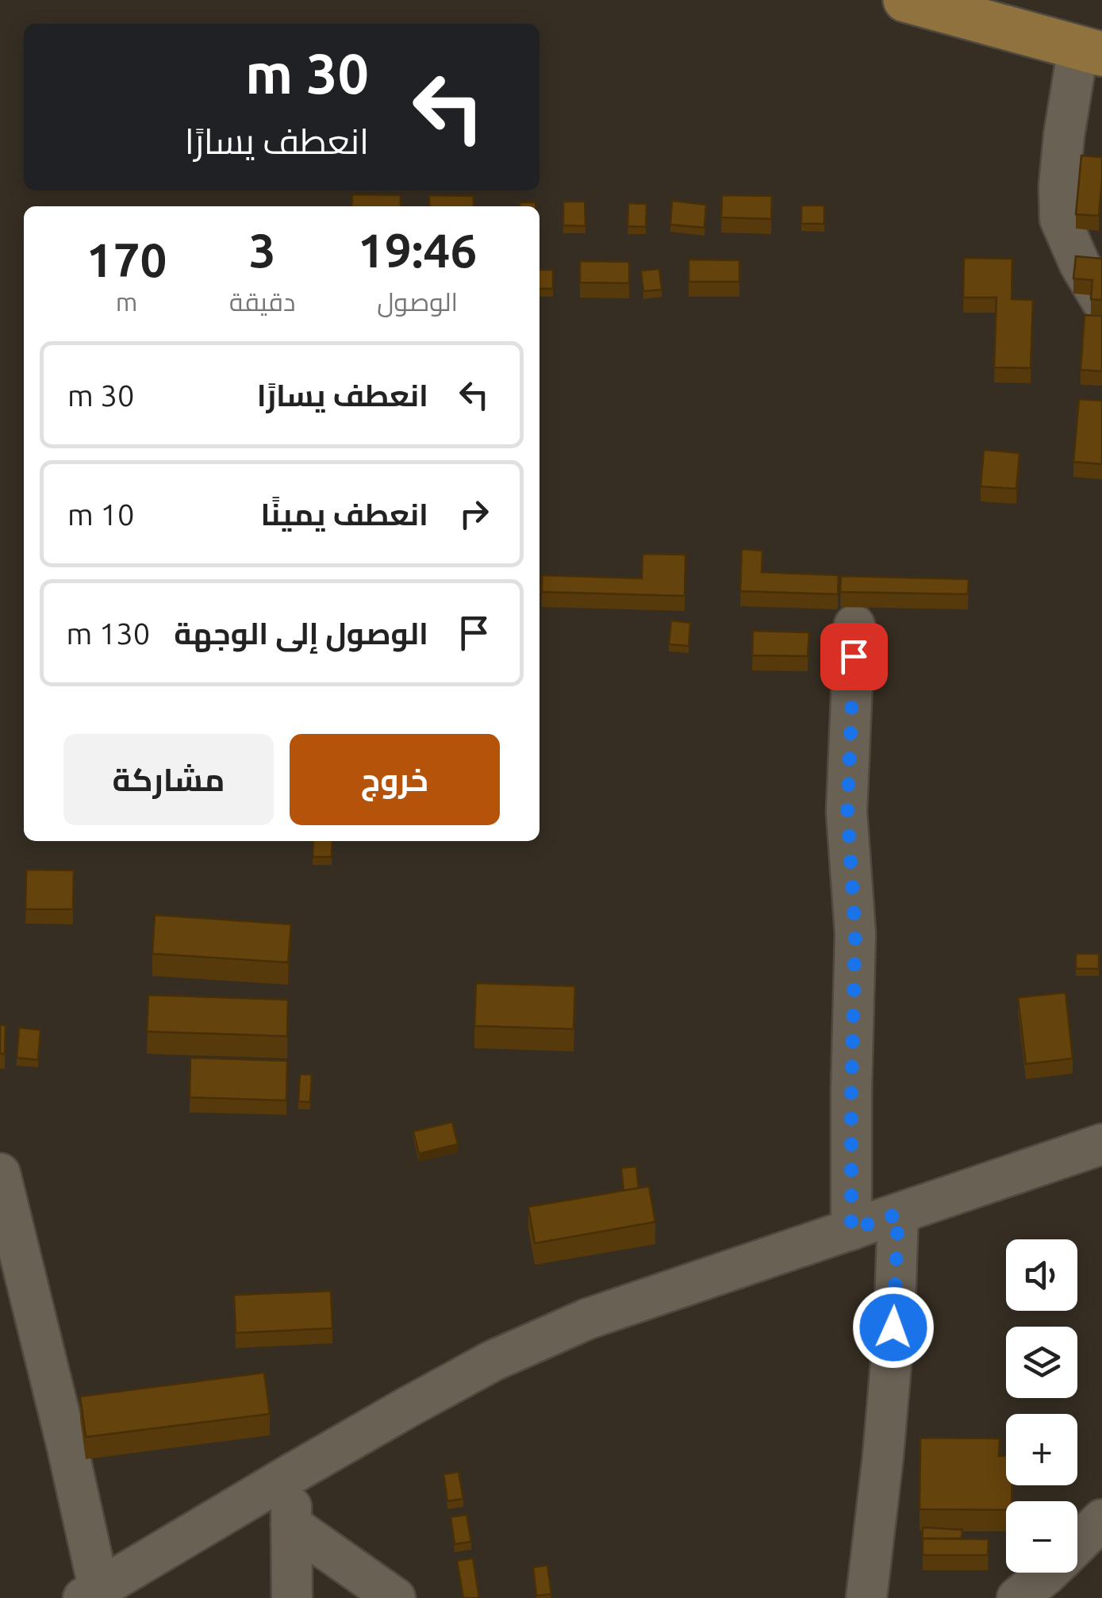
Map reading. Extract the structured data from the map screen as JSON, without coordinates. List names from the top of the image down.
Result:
{
  "page": {
    "turn": ["30 m", "انعطف يسارًا"],
    "eta": [
      "19:46",
      "الوصول",
      "3",
      "دقيقة",
      "170",
      "m"
    ],
    "list": [
      {
        "name": "انعطف يسارًا",
        "value": "30 m"
      },
      {
        "name": "انعطف يمينًا",
        "value": "10 m"
      },
      {
        "name": "الوصول إلى الوجهة",
        "value": "130 m"
      }
    ],
    "buttons": ["خروج", "مشاركة"],
    "map_buttons": ["+", "−"]
  }
}
